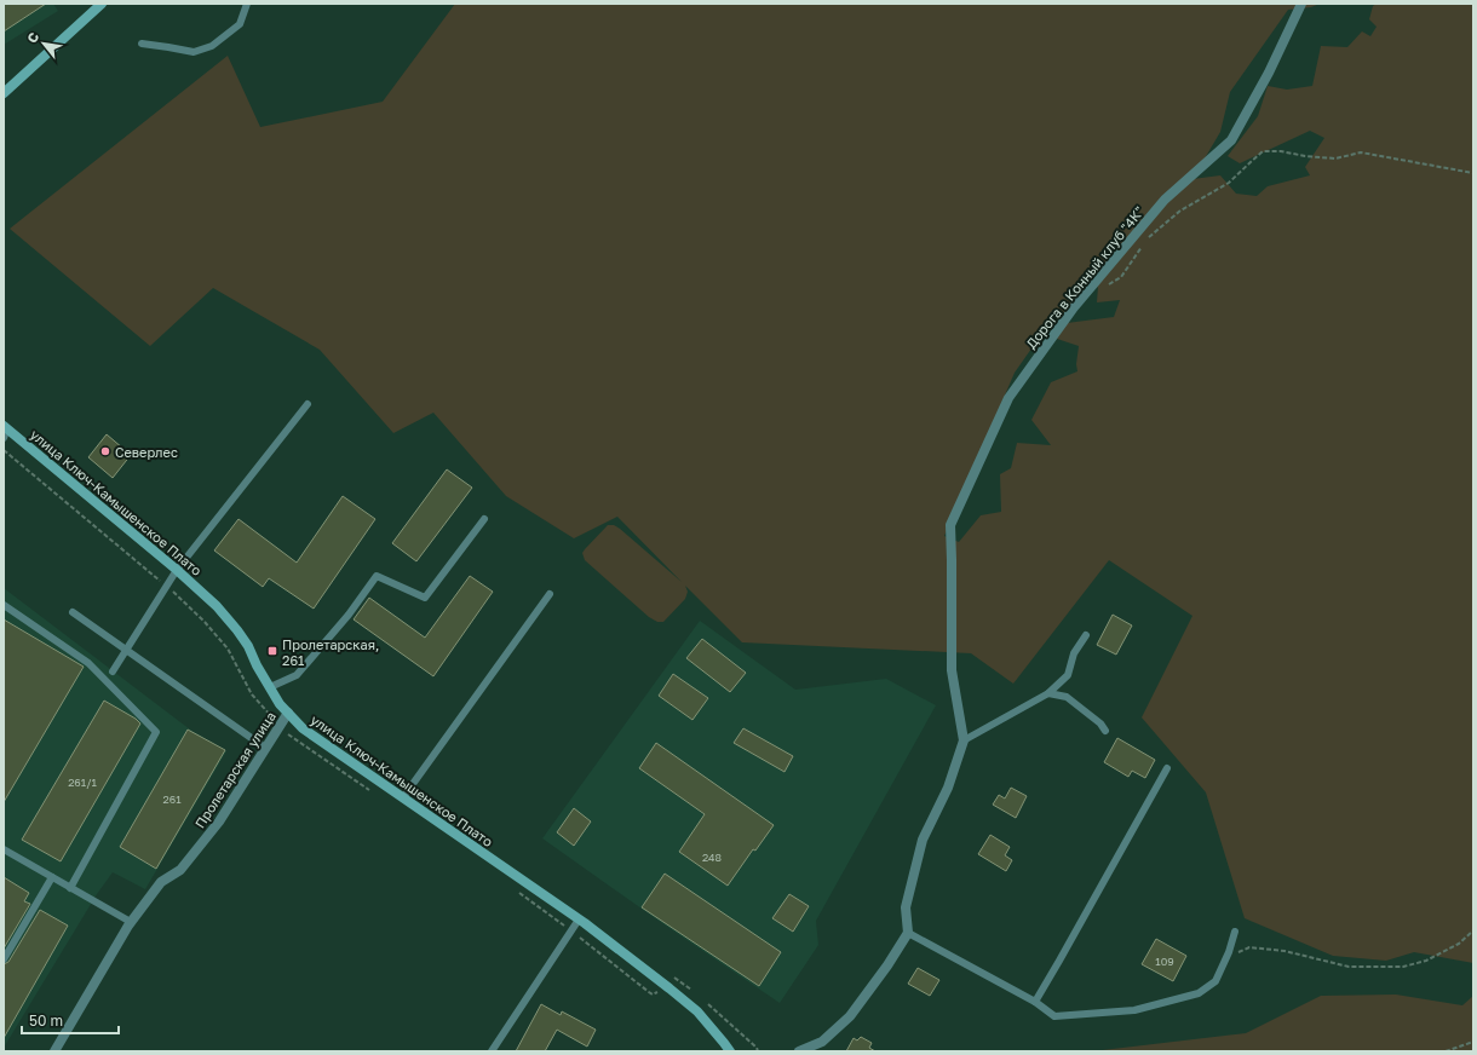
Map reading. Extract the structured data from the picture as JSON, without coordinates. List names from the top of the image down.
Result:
{
  "streets": {
    "main road": ["улица Ключ-Камышенское Плато"],
    "street": ["Дорога в Конный клуб \"4К\"", "Пролетарская улица"]
  },
  "crossings": [
    ["улица Ключ-Камышенское Плато", "Пролетарская улица"]
  ],
  "places": {
    "other": ["Северлес"],
    "transit": ["Пролетарская, 261"]
  },
  "house_numbers": [
    "261/1",
    "261",
    "248",
    "109"
  ],
  "scale_bar": "50 m",
  "north": "top left"
}
